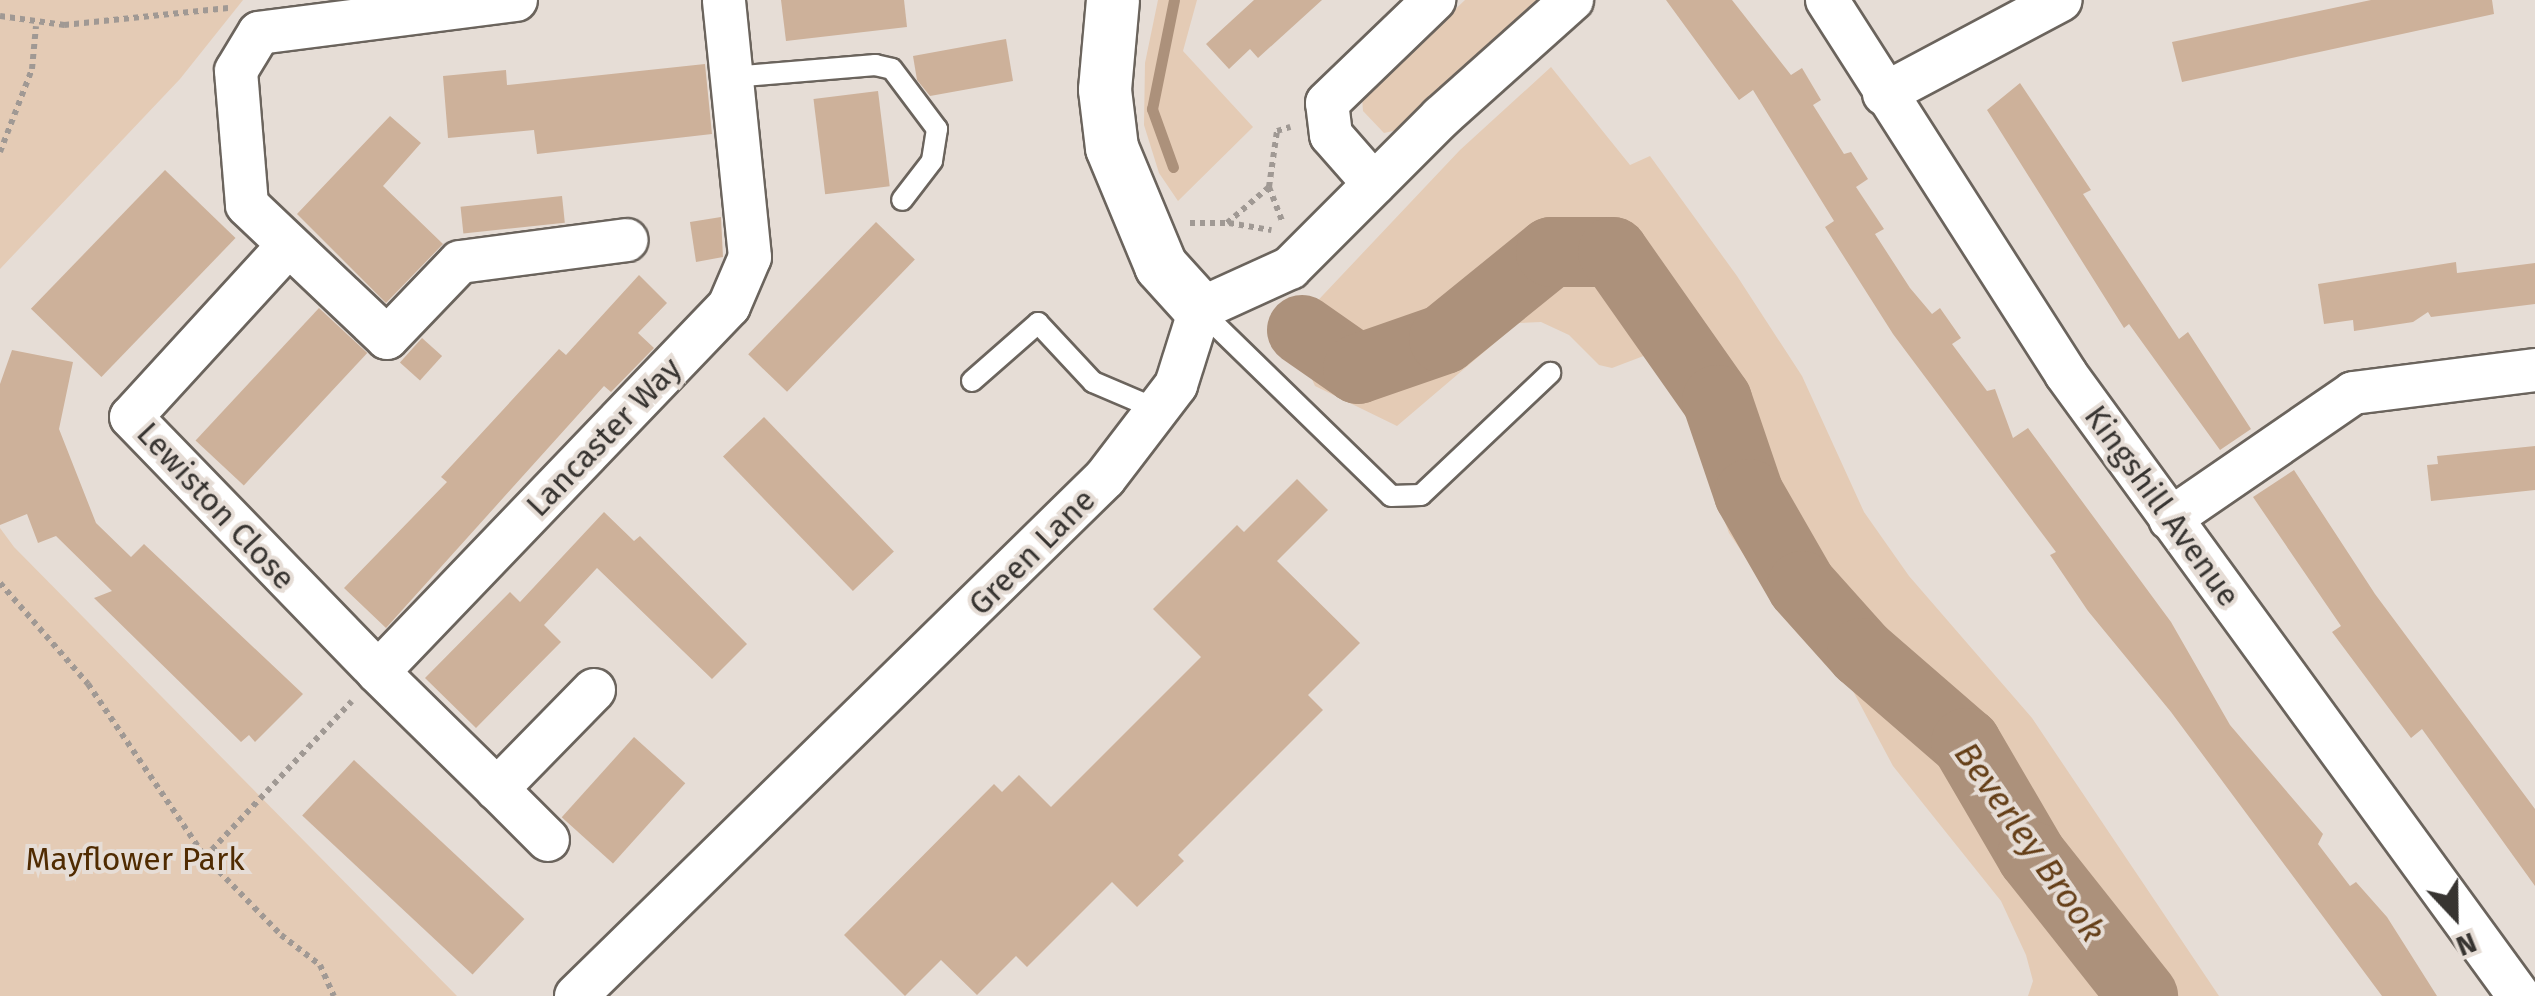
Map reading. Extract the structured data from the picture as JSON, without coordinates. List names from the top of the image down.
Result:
{
  "streets": {
    "street": [
      "Lancaster Way",
      "Lewiston Close",
      "Kingshill Avenue",
      "Green Lane"
    ]
  },
  "crossings": [
    ["Lancaster Way", "Lewiston Close"]
  ],
  "water": ["Beverley Brook"],
  "parks": ["Mayflower Park"],
  "north": "bottom"
}
